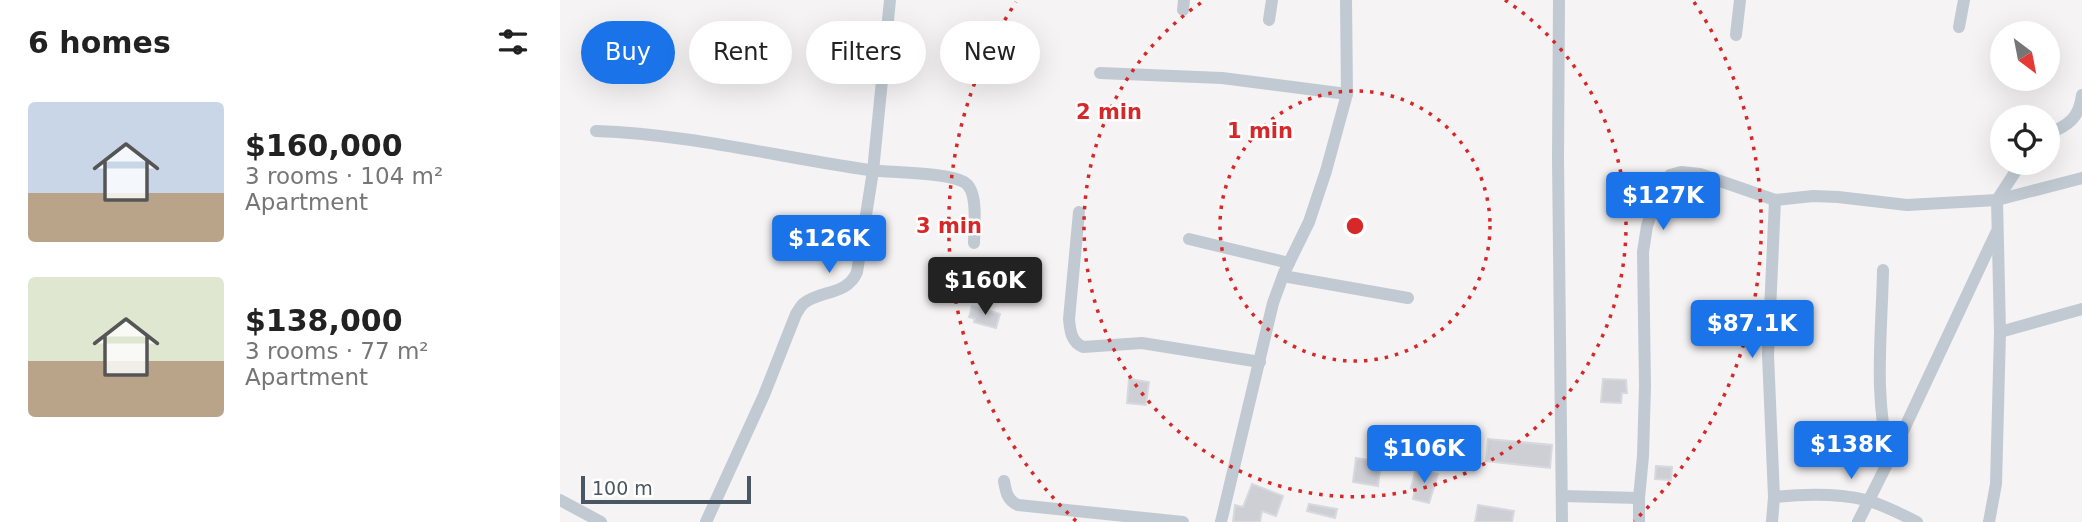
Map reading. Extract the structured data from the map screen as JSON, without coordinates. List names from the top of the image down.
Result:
{
  "scale_bar": "100 m",
  "north": "bottom right",
  "page": {
    "heading": "6 homes",
    "chip": [
      "Buy",
      "Rent",
      "Filters",
      "New"
    ],
    "list": [
      {
        "name": "$160,000",
        "note": "3 rooms · 104 m² · Apartment"
      },
      {
        "name": "$138,000",
        "note": "3 rooms · 77 m² · Apartment"
      }
    ],
    "price": [
      "$127K",
      "$126K",
      "$160K",
      "$87.1K",
      "$138K",
      "$106K"
    ],
    "scale": "100 m"
  },
  "rings": ["2 min", "1 min", "3 min"]
}
